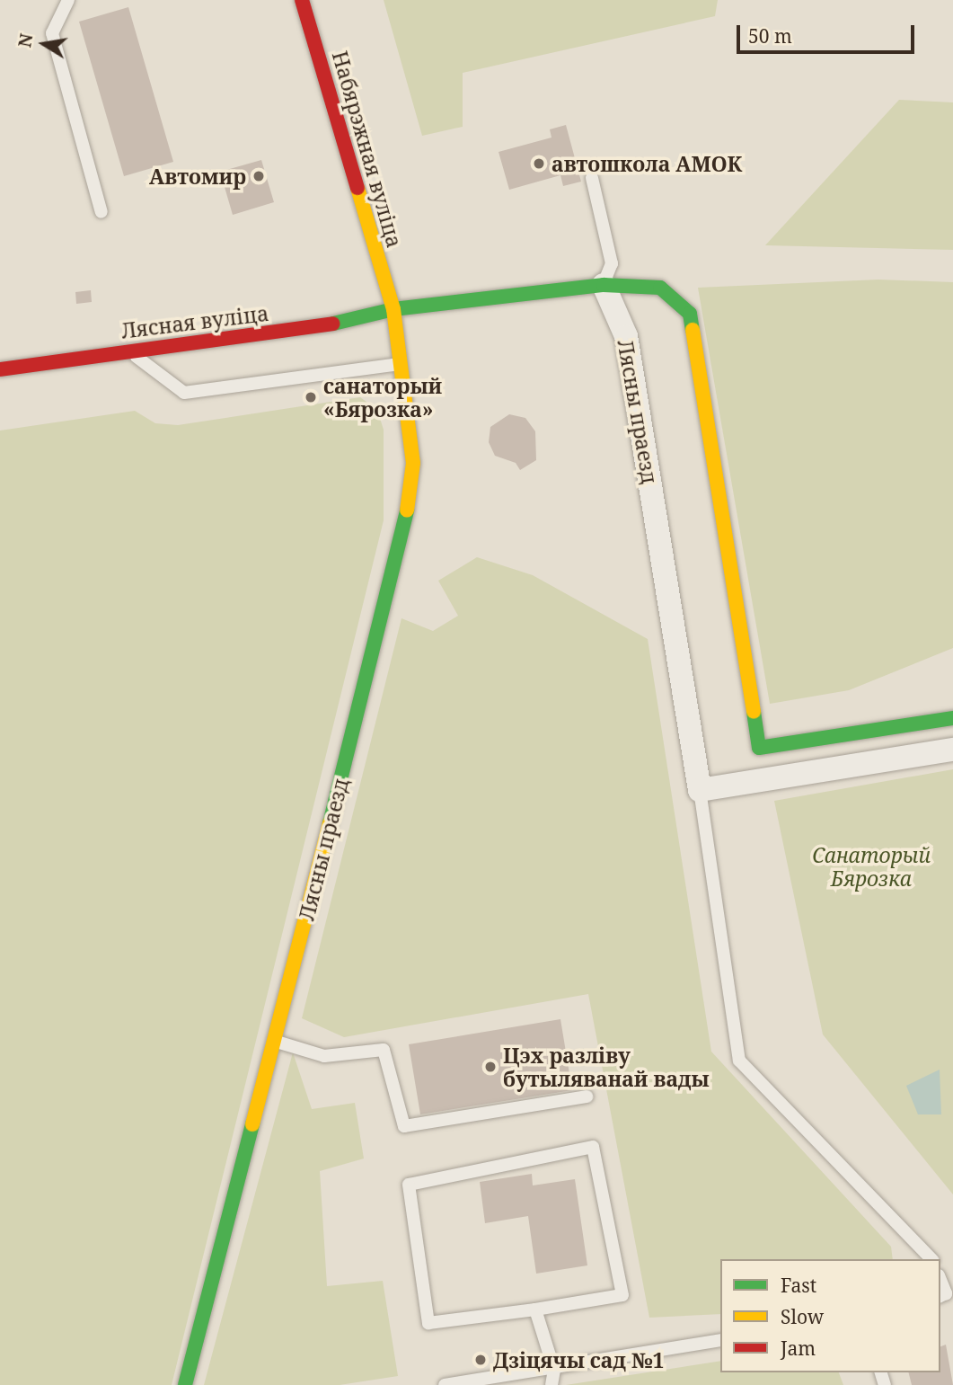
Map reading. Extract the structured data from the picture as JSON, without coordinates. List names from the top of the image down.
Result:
{
  "streets": {
    "street": ["Набярэжная вуліца", "Лясная вуліца", "Лясны праезд"]
  },
  "crossings": [
    ["Набярэжная вуліца", "Лясная вуліца"],
    ["Набярэжная вуліца", "Лясны праезд"],
    ["Лясная вуліца", "Лясны праезд"]
  ],
  "parks": ["Санаторый Бярозка"],
  "places": [
    "автошкола АМОК",
    "Автомир",
    "санаторый «Бярозка»",
    "Цэх разліву бутыляванай вады",
    "Дзіцячы сад №1"
  ],
  "legend": ["Fast", "Slow", "Jam"],
  "scale_bar": "50 m",
  "north": "left"
}
